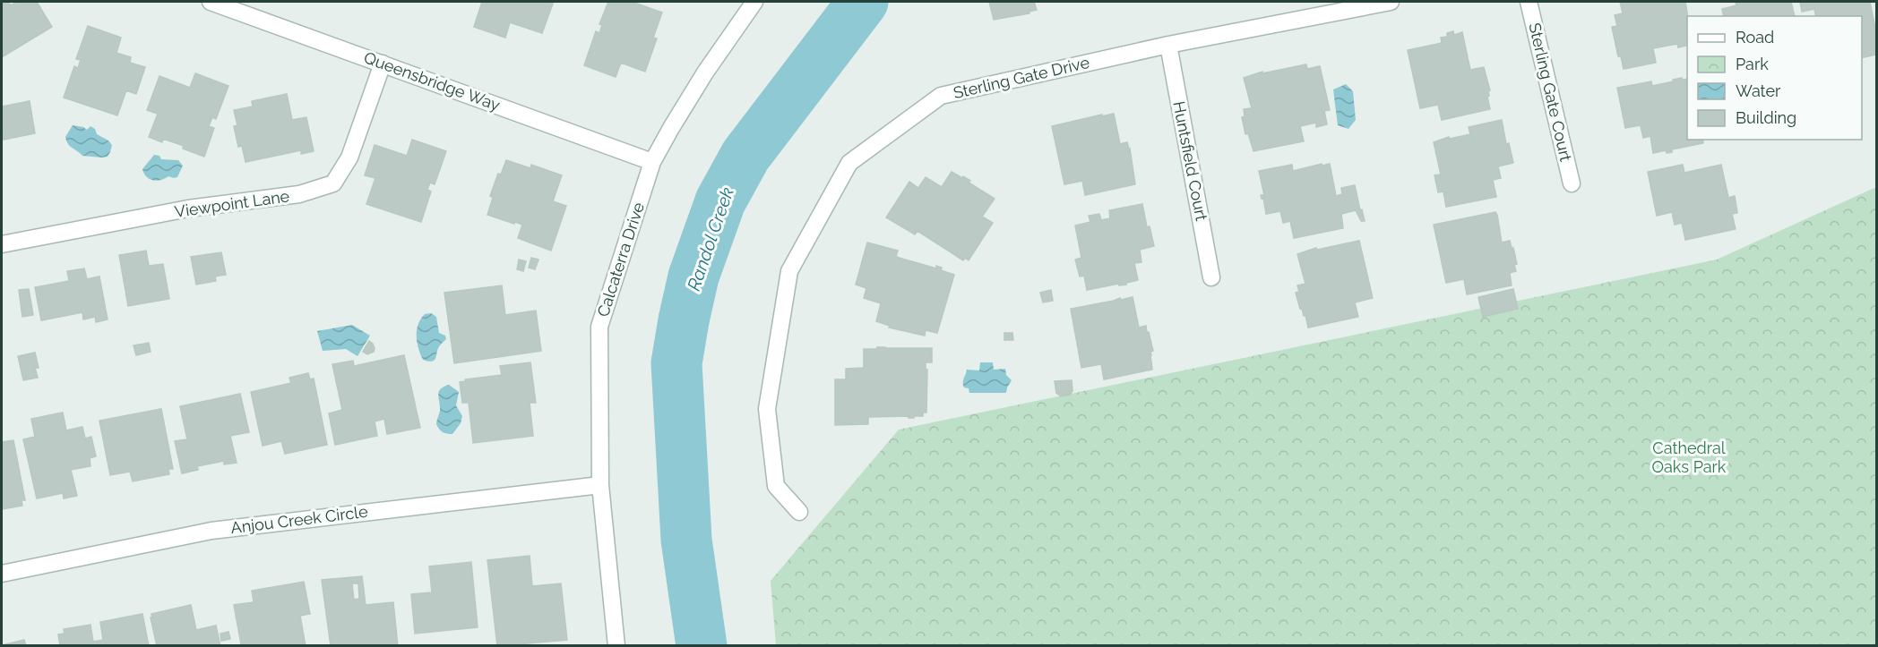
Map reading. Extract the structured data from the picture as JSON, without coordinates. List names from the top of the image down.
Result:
{
  "streets": {
    "street": [
      "Sterling Gate Drive",
      "Queensbridge Way",
      "Sterling Gate Court",
      "Huntsfield Court",
      "Viewpoint Lane",
      "Calcaterra Drive",
      "Anjou Creek Circle"
    ]
  },
  "crossings": [
    ["Sterling Gate Drive", "Huntsfield Court"],
    ["Queensbridge Way", "Viewpoint Lane"],
    ["Queensbridge Way", "Calcaterra Drive"],
    ["Calcaterra Drive", "Anjou Creek Circle"]
  ],
  "water": ["Randol Creek"],
  "parks": ["Cathedral Oaks Park"],
  "legend": [
    "Road",
    "Park",
    "Water",
    "Building"
  ]
}
